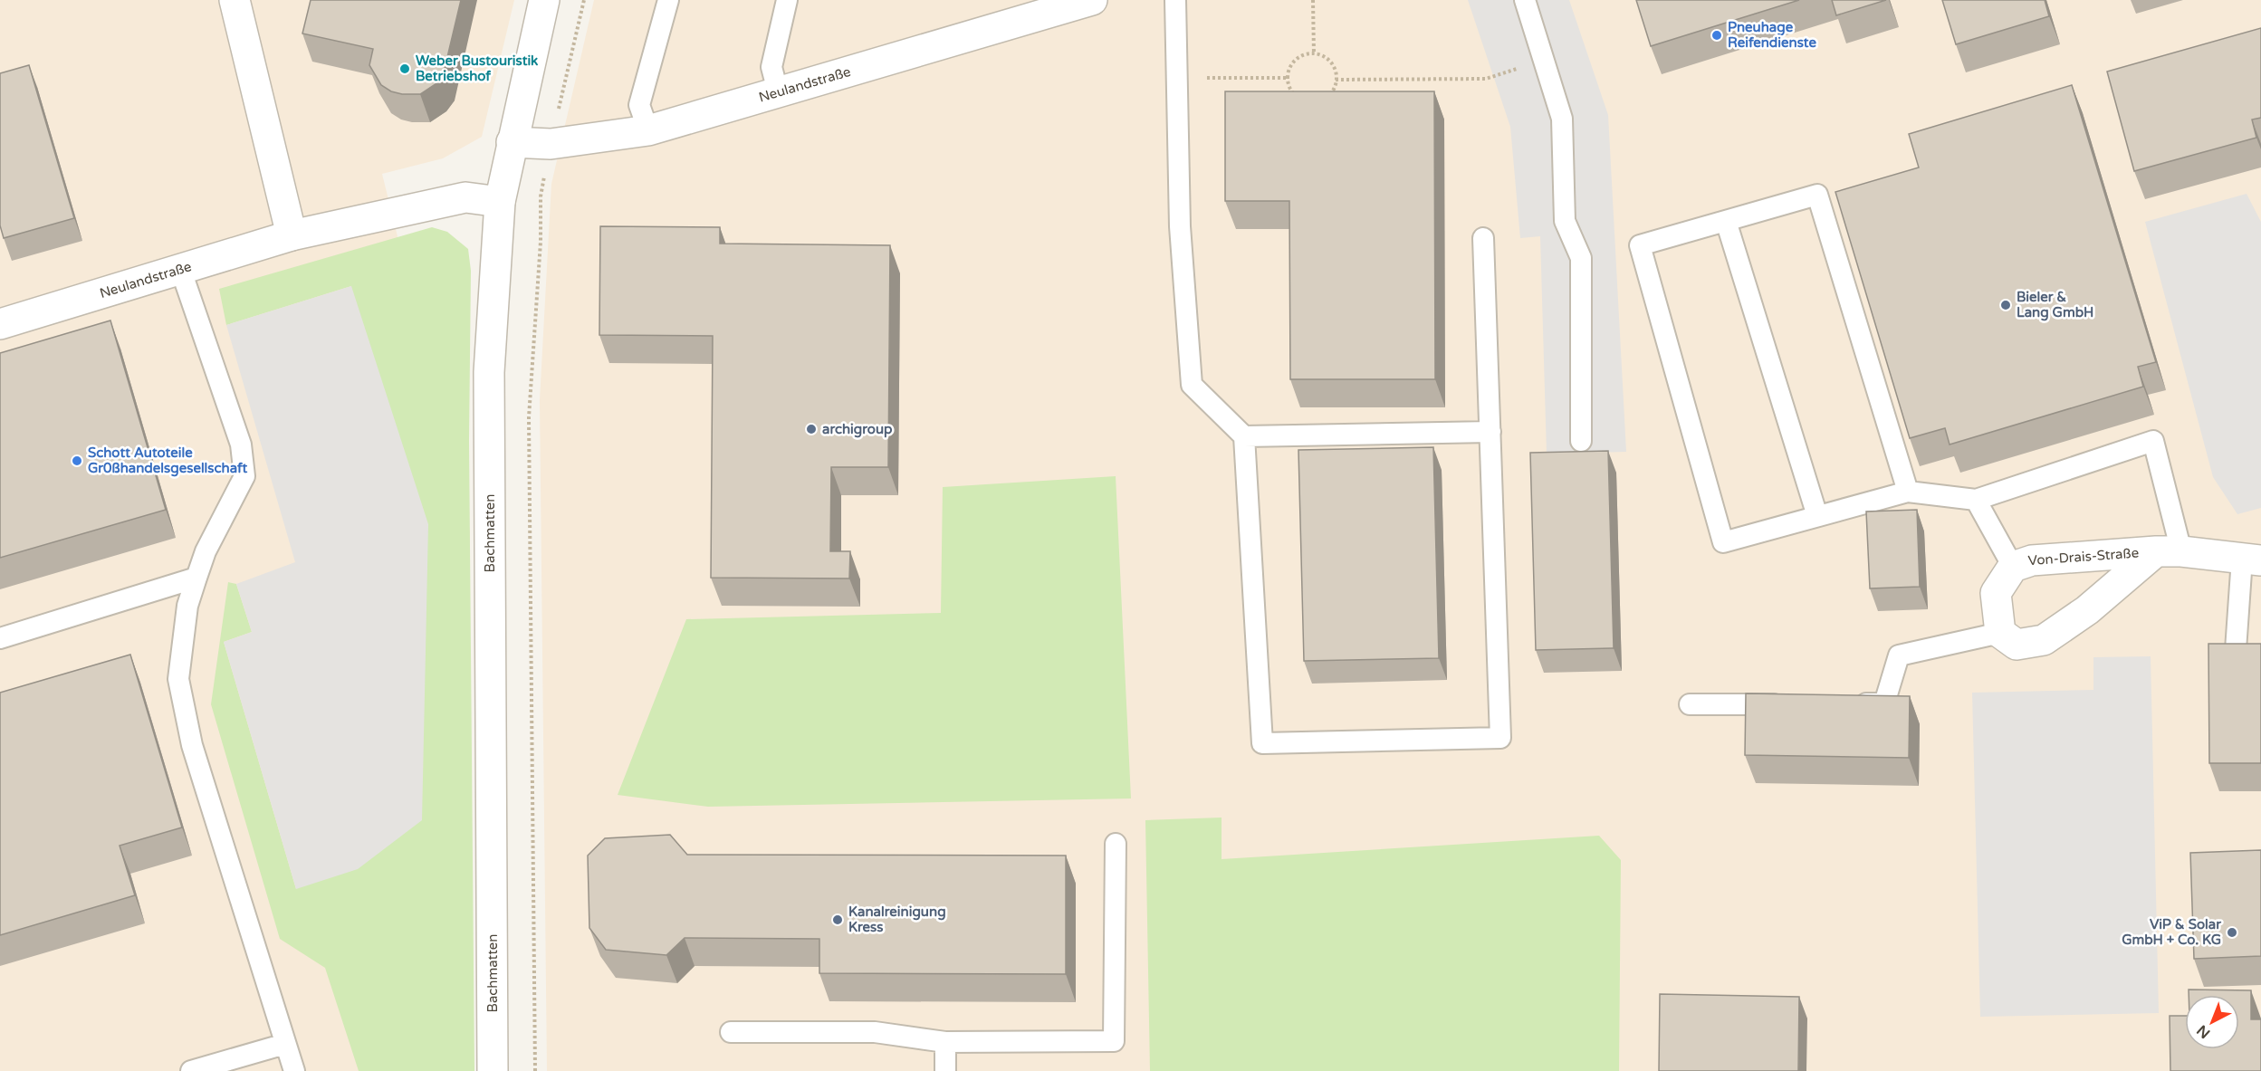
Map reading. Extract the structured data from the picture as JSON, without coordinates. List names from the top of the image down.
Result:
{
  "streets": {
    "street": ["Neulandstraße", "Bachmatten", "Von-Drais-Straße"]
  },
  "crossings": [
    ["Neulandstraße", "Bachmatten"]
  ],
  "places": [
    "Pneuhage Reifendienste",
    "Weber Bustouristik Betriebshof",
    "Bieler & Lang GmbH",
    "archigroup",
    "Schott Autoteile Gr0ßhandelsgesellschaft",
    "Kanalreinigung Kress",
    "ViP & Solar GmbH + Co. KG"
  ],
  "north": "bottom left"
}
